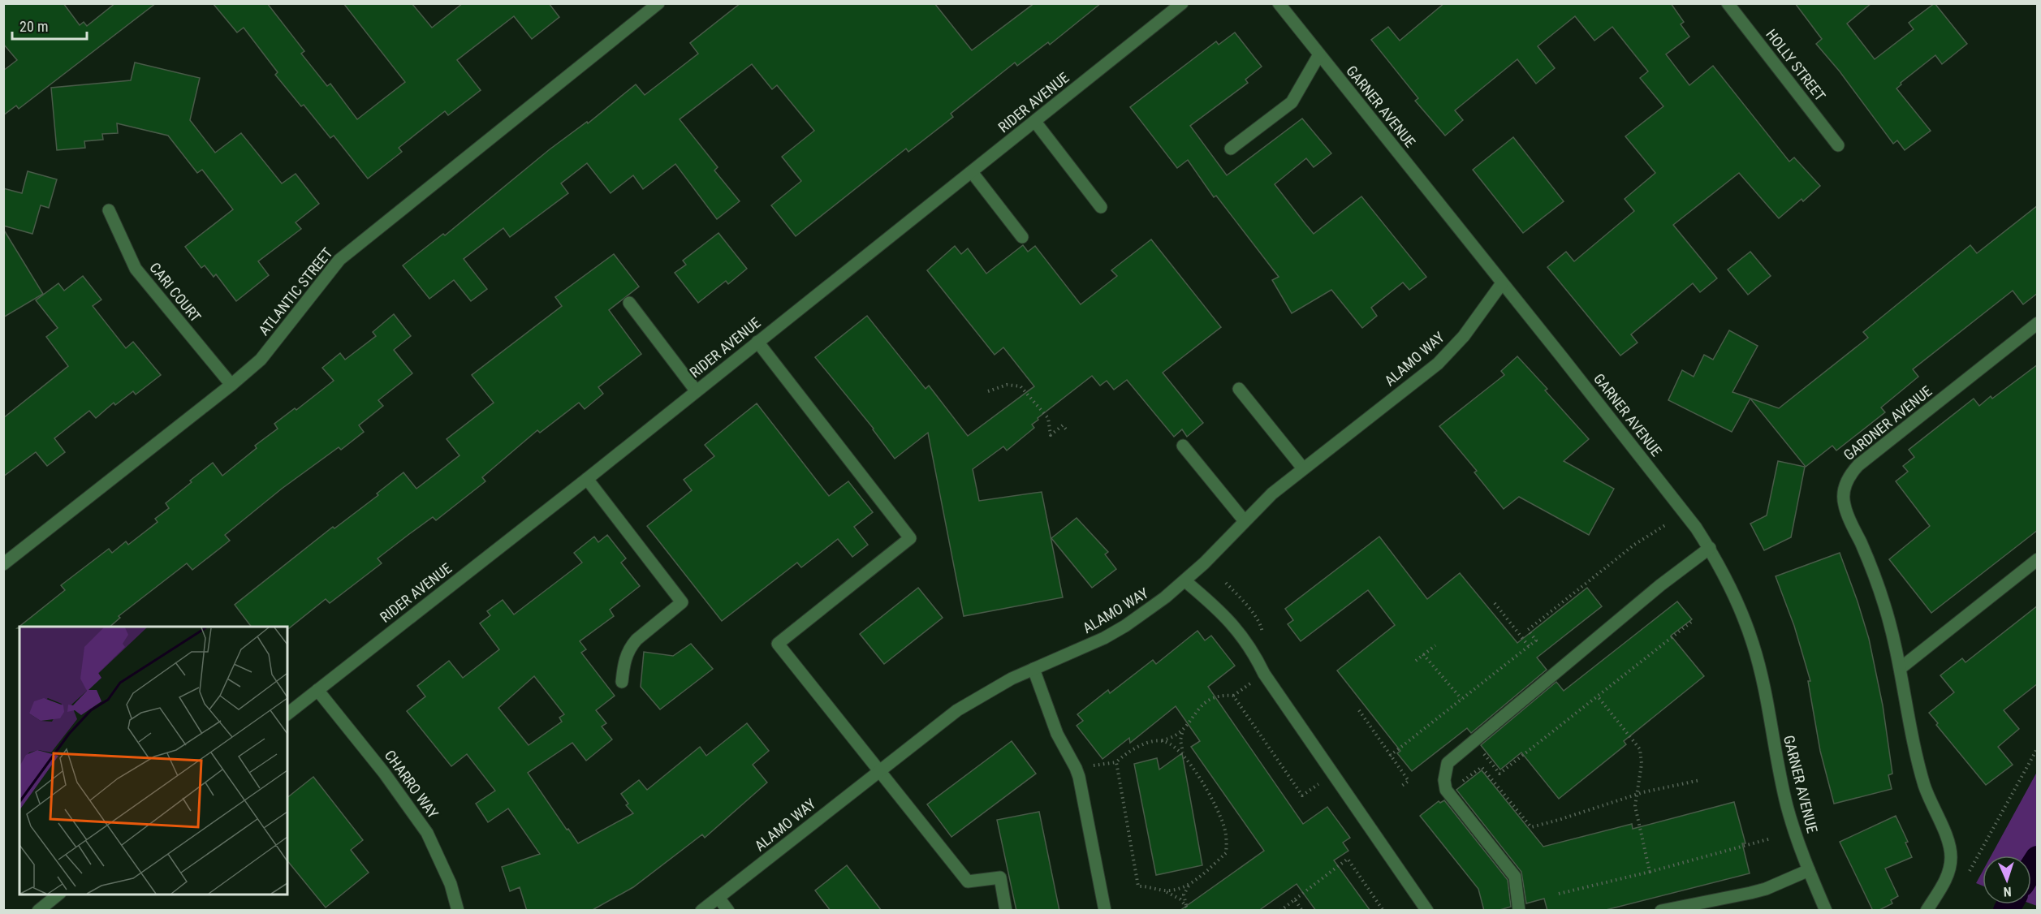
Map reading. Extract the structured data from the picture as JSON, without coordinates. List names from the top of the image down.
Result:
{
  "streets": {
    "street": [
      "HOLLY STREET",
      "RIDER AVENUE",
      "GARNER AVENUE",
      "ATLANTIC STREET",
      "CARI COURT",
      "ALAMO WAY",
      "GARDNER AVENUE",
      "CHARRO WAY"
    ]
  },
  "crossings": [
    ["RIDER AVENUE", "CHARRO WAY"],
    ["GARNER AVENUE", "ALAMO WAY"],
    ["ATLANTIC STREET", "CARI COURT"]
  ],
  "scale_bar": "20 m",
  "north": "bottom"
}
